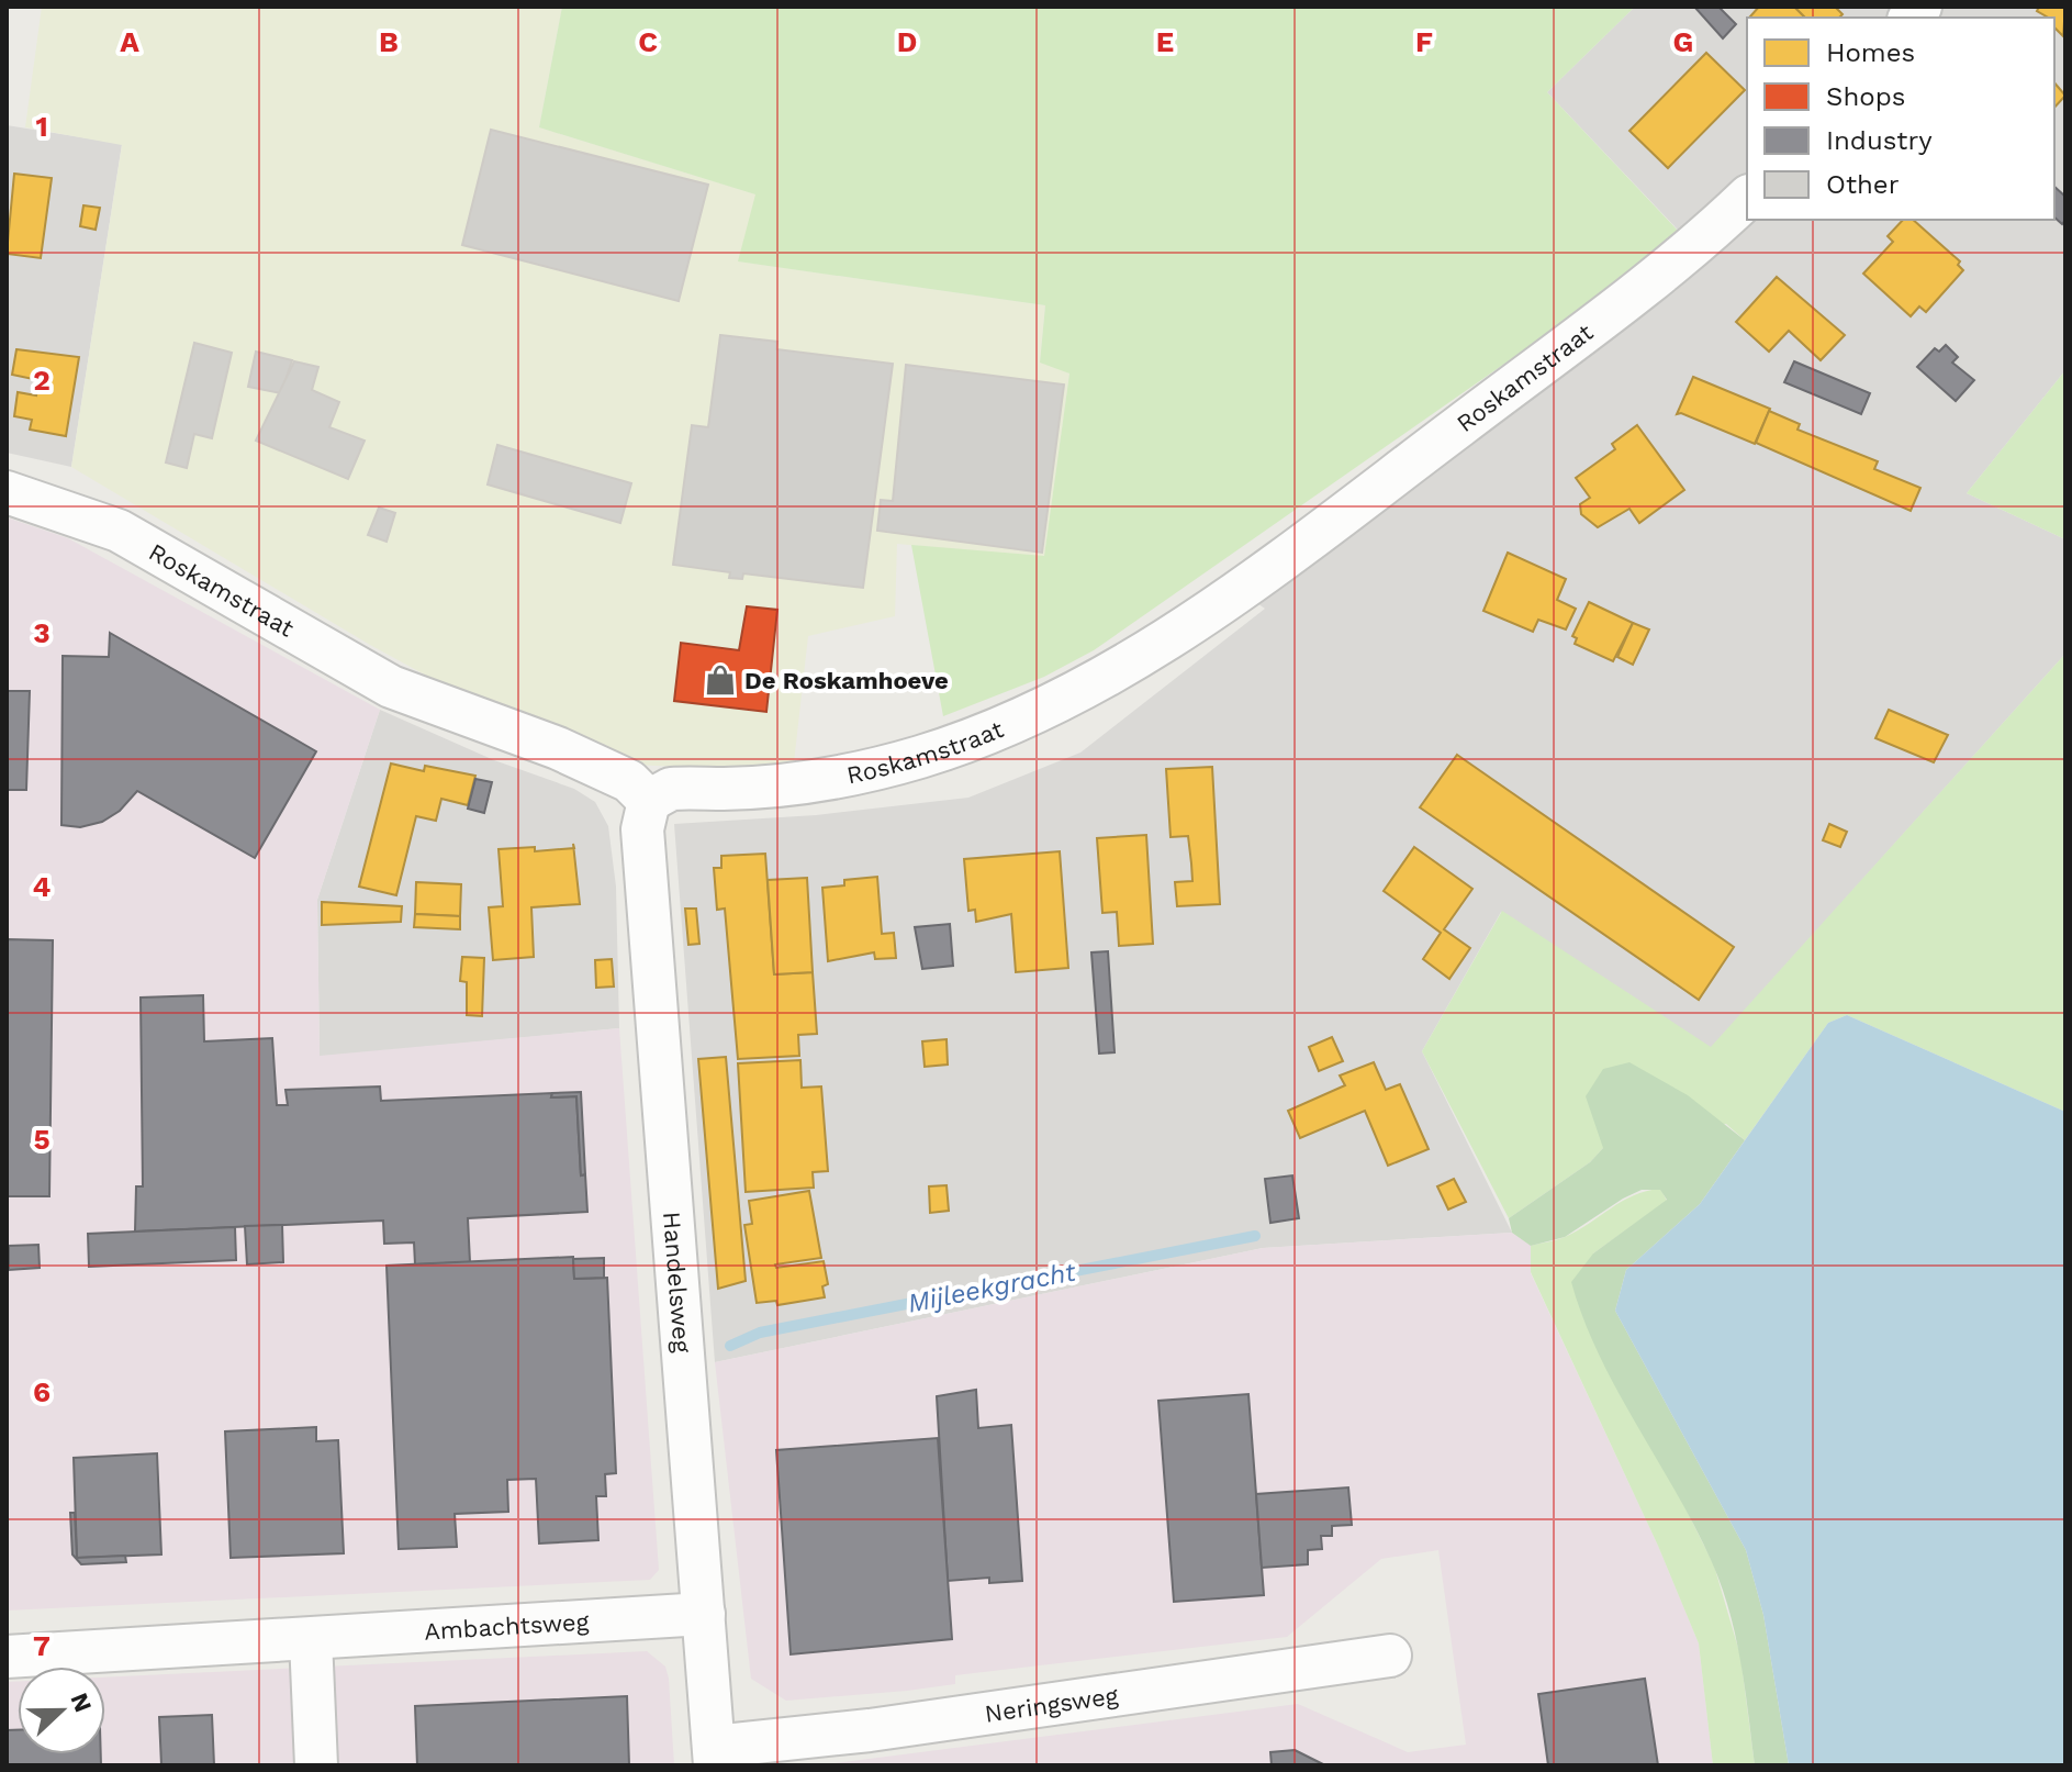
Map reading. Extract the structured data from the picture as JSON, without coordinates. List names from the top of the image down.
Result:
{
  "streets": {
    "street": [
      "Roskamstraat",
      "Handelsweg",
      "Ambachtsweg",
      "Neringsweg"
    ]
  },
  "crossings": [
    ["Roskamstraat", "Handelsweg"],
    ["Handelsweg", "Ambachtsweg"],
    ["Handelsweg", "Neringsweg"]
  ],
  "water": ["Mijleekgracht"],
  "places": {
    "shop": ["De Roskamhoeve"]
  },
  "legend": [
    "Homes",
    "Shops",
    "Industry",
    "Other"
  ],
  "north": "right",
  "grid": {
    "columns": [
      "A",
      "B",
      "C",
      "D",
      "E",
      "F",
      "G"
    ],
    "rows": [
      "1",
      "2",
      "3",
      "4",
      "5",
      "6",
      "7"
    ]
  }
}
